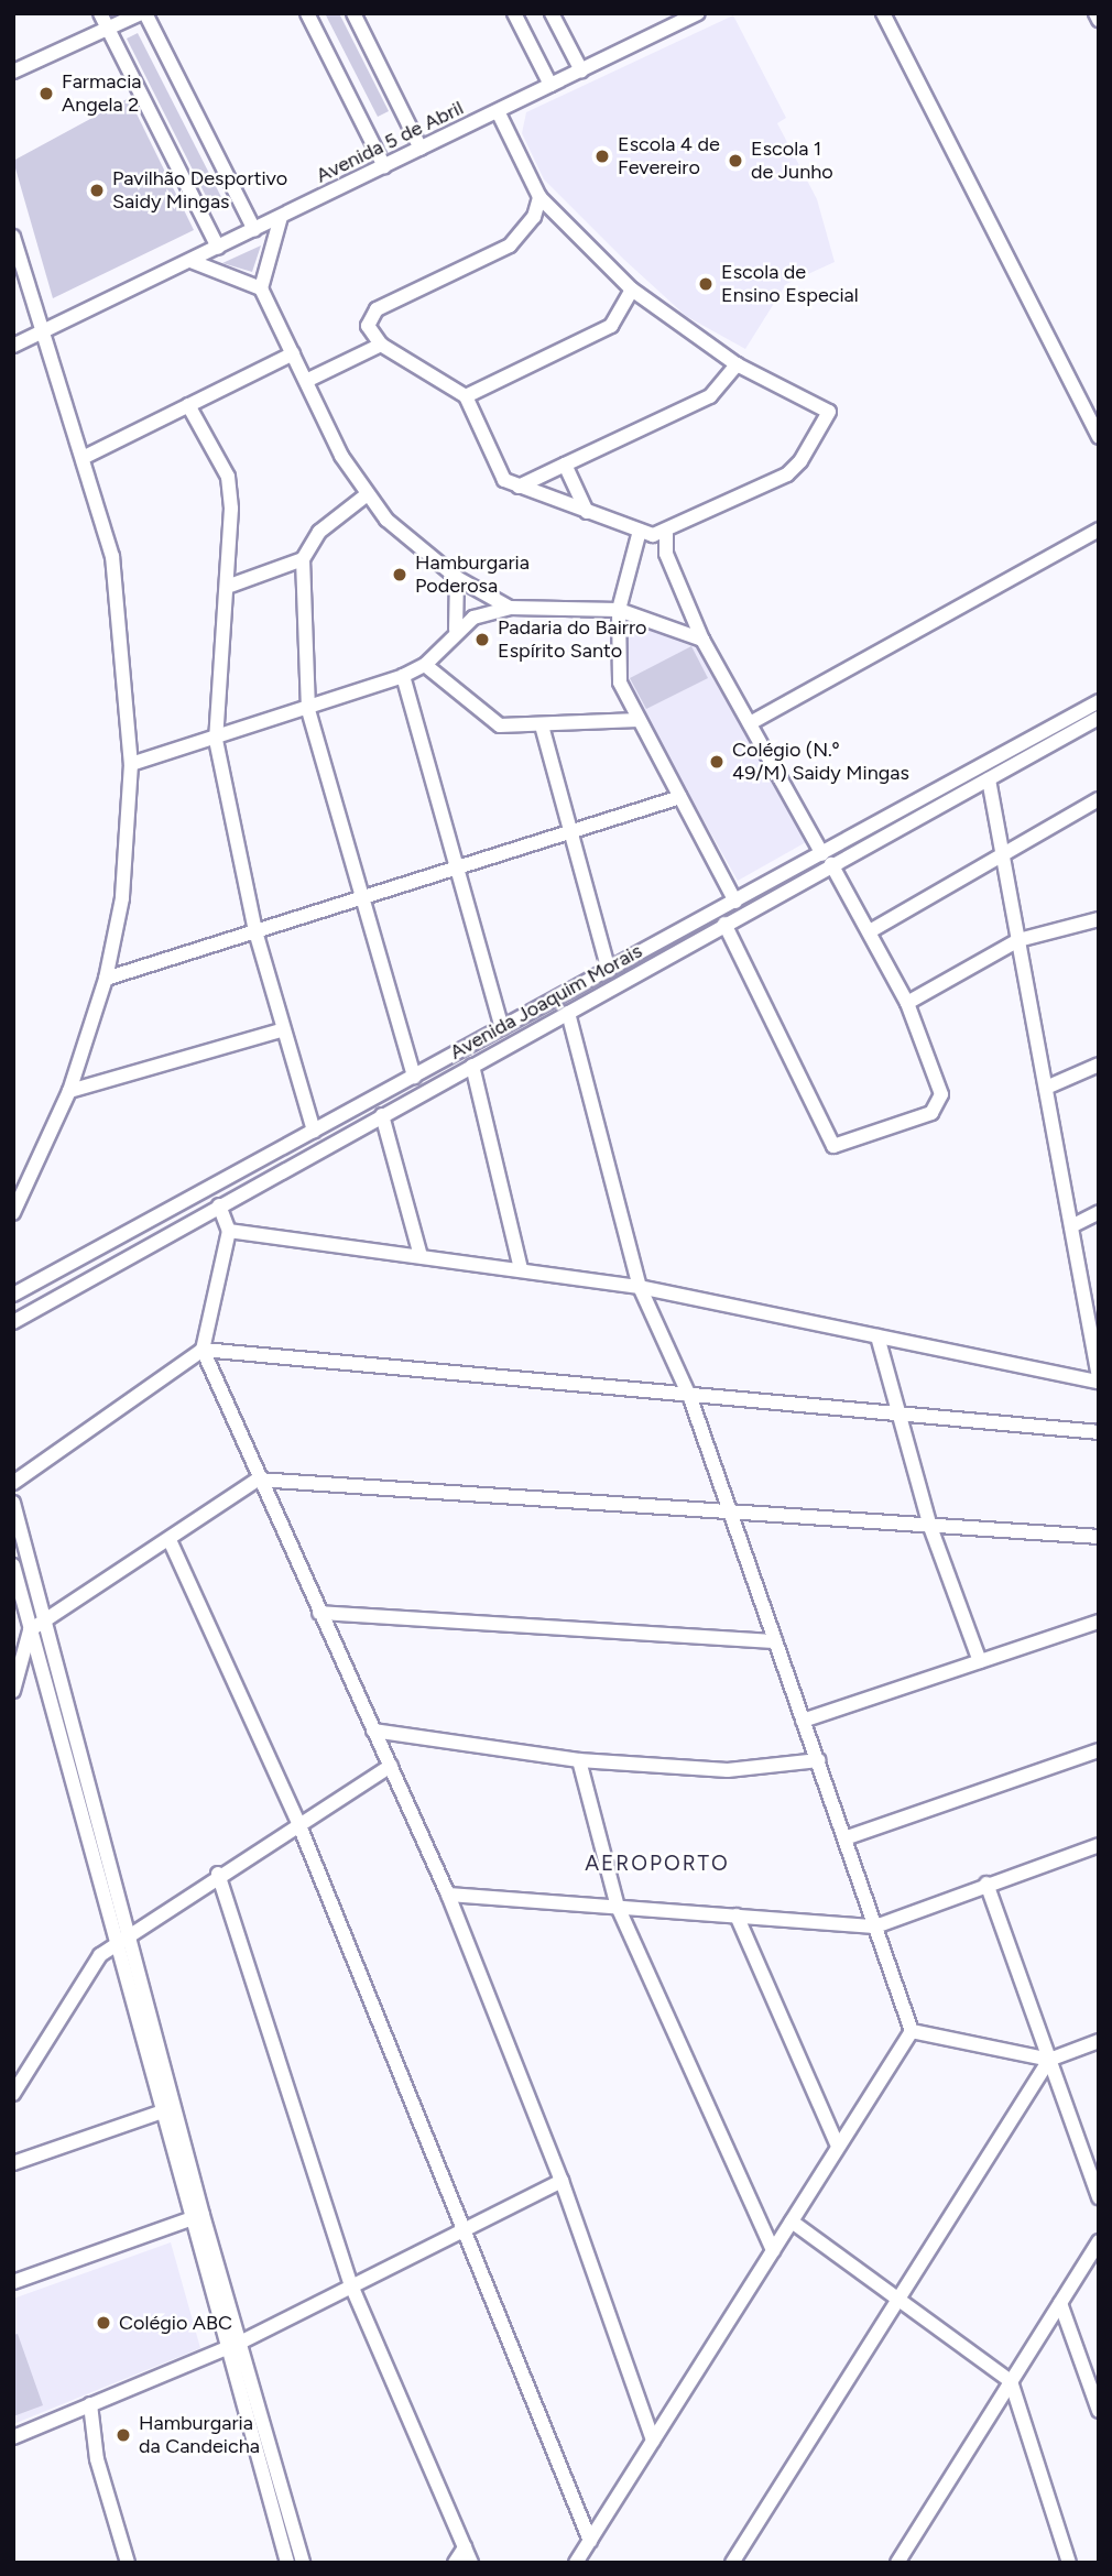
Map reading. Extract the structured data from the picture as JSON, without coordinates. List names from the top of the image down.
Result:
{
  "streets": {
    "street": ["Avenida 5 de Abril", "Avenida Joaquim Morais"]
  },
  "districts": ["AEROPORTO"],
  "places": [
    "Farmacia Angela 2",
    "Escola 4 de Fevereiro",
    "Escola 1 de Junho",
    "Pavilhão Desportivo Saidy Mingas",
    "Escola de Ensino Especial",
    "Hamburgaria Poderosa",
    "Padaria do Bairro Espírito Santo",
    "Colégio (N.º 49/M) Saidy Mingas",
    "Colégio ABC",
    "Hamburgaria da Candeicha"
  ]
}
